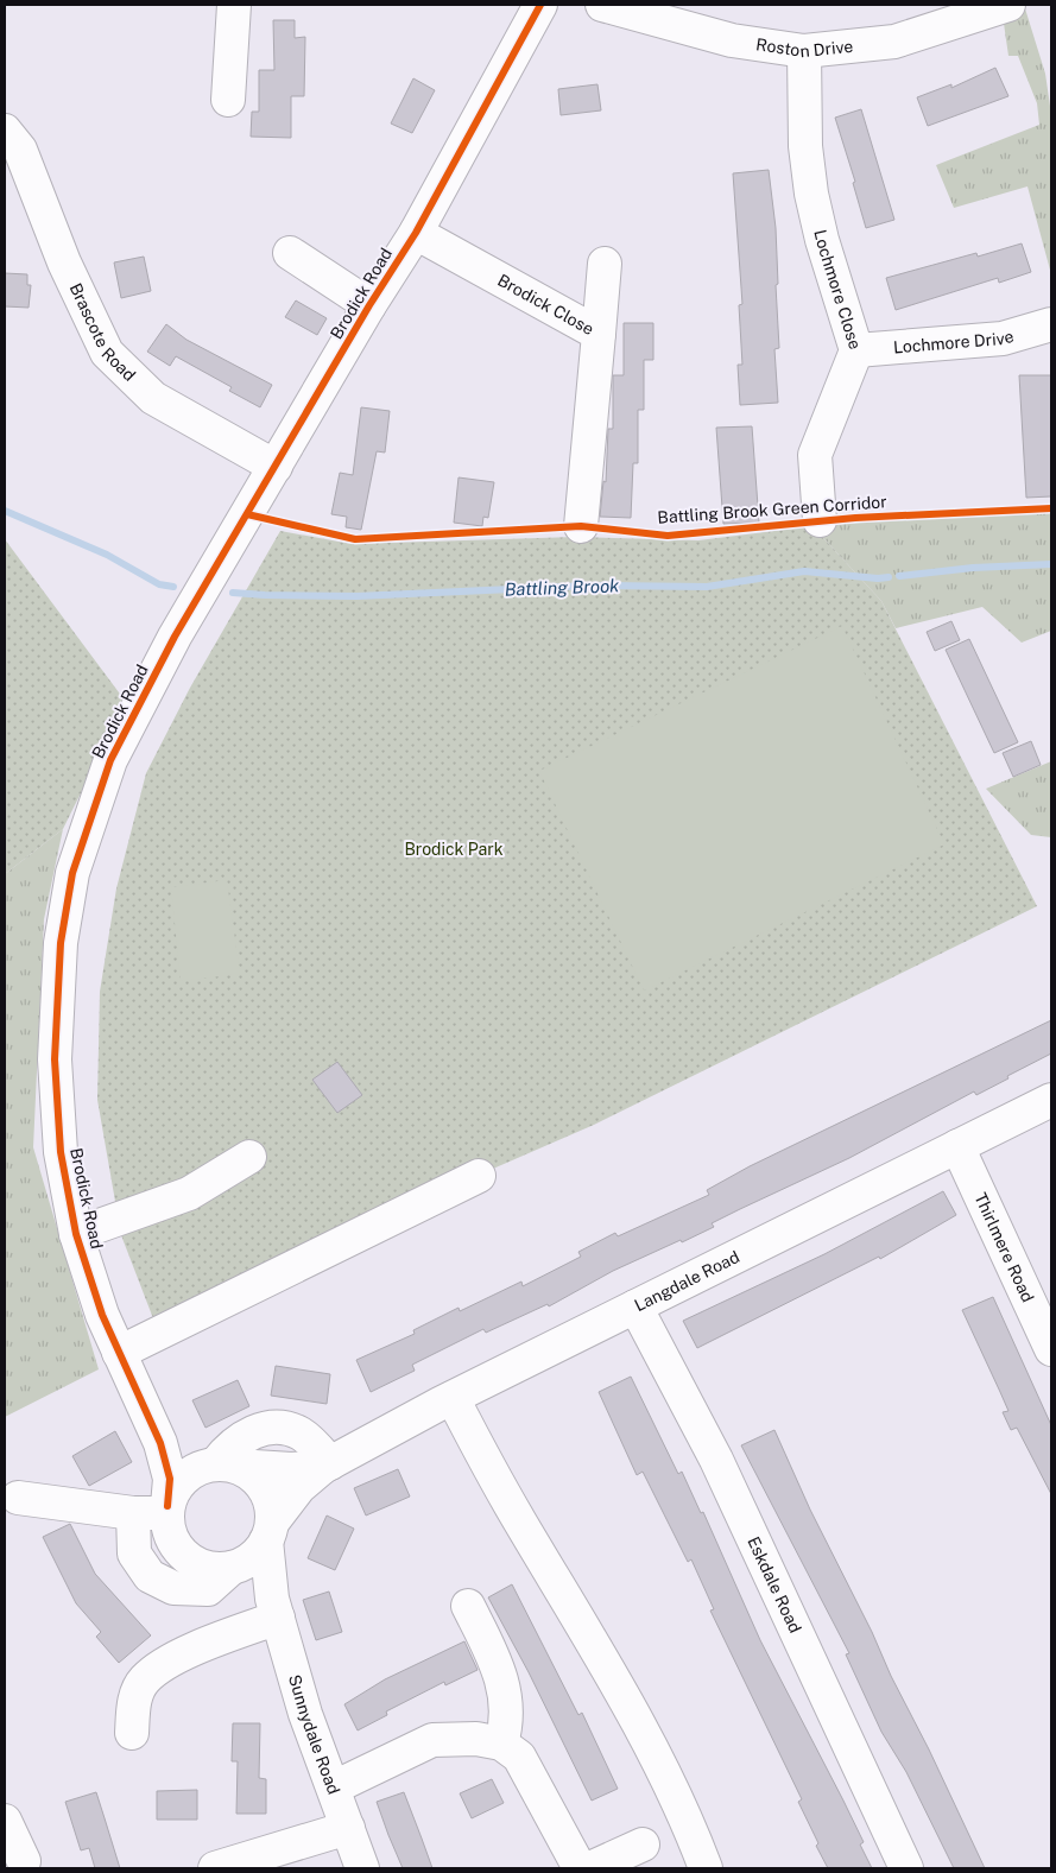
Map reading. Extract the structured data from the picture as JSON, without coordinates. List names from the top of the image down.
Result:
{
  "streets": {
    "street": [
      "Roston Drive",
      "Lochmore Close",
      "Brodick Road",
      "Brodick Close",
      "Brascote Road",
      "Lochmore Drive",
      "Thirlmere Road",
      "Langdale Road",
      "Eskdale Road",
      "Sunnydale Road"
    ],
    "cycle path": ["Battling Brook Green Corridor"]
  },
  "crossings": [
    ["Roston Drive", "Lochmore Close"],
    ["Lochmore Close", "Lochmore Drive"],
    ["Brodick Road", "Brodick Close"],
    ["Brodick Road", "Brascote Road"],
    ["Brodick Road", "Langdale Road"],
    ["Brodick Road", "Sunnydale Road"],
    ["Thirlmere Road", "Langdale Road"],
    ["Langdale Road", "Eskdale Road"],
    ["Langdale Road", "Sunnydale Road"]
  ],
  "water": ["Battling Brook"],
  "parks": ["Brodick Park"]
}
